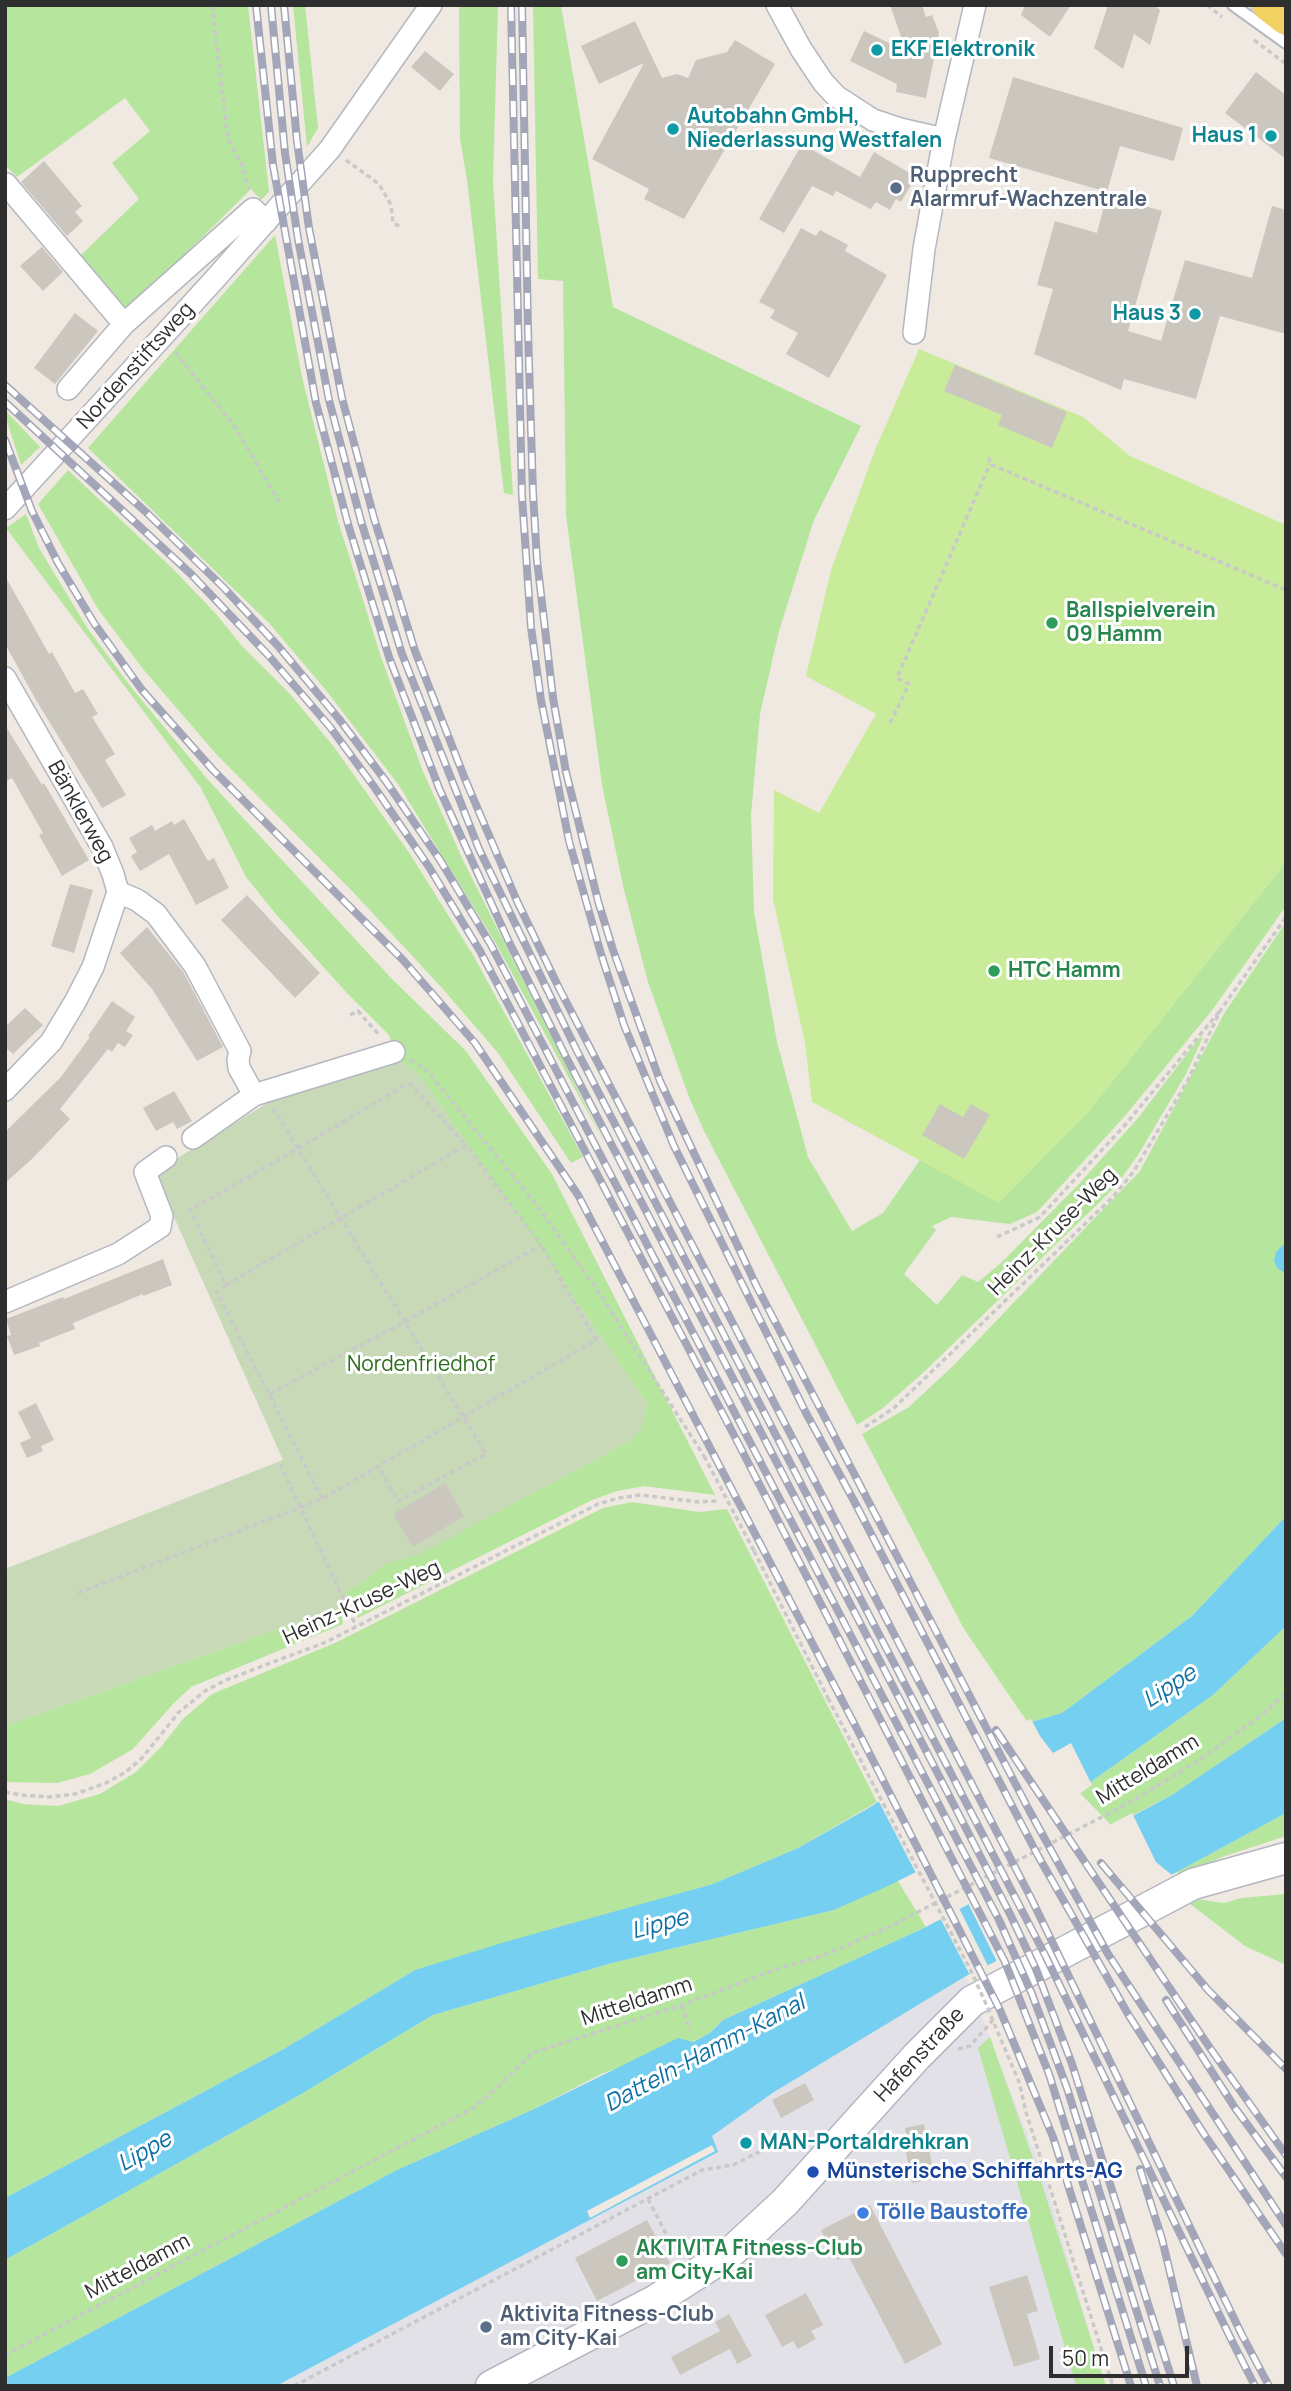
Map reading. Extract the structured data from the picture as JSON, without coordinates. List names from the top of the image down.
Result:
{
  "streets": {
    "main road": ["Hafenstraße"],
    "street": ["Nordenstiftsweg", "Bänklerweg"],
    "path": ["Heinz-Kruse-Weg", "Mitteldamm"]
  },
  "water": ["Lippe", "Datteln-Hamm-Kanal"],
  "parks": ["Nordenfriedhof"],
  "places": [
    "EKF Elektronik",
    "Autobahn GmbH, Niederlassung Westfalen",
    "Haus 1",
    "Rupprecht Alarmruf-Wachzentrale",
    "Haus 3",
    "Ballspielverein 09 Hamm",
    "HTC Hamm",
    "MAN-Portaldrehkran",
    "Münsterische Schiffahrts-AG",
    "Tölle Baustoffe",
    "AKTIVITA Fitness-Club am City-Kai",
    "Aktivita Fitness-Club am City-Kai"
  ],
  "scale_bar": "50 m"
}
